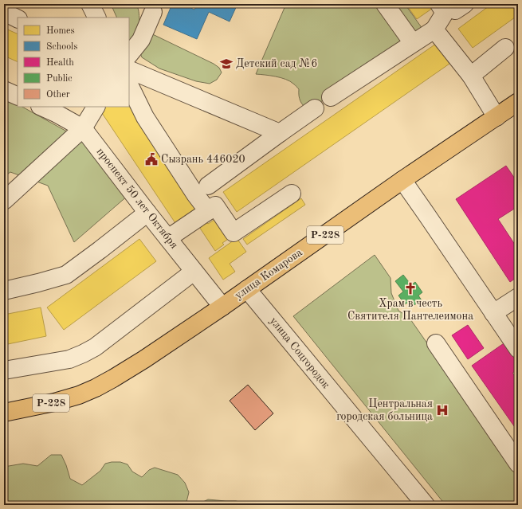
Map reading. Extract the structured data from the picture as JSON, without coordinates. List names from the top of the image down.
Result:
{
  "streets": {
    "main road": ["Р-228", "улица Комарова"],
    "street": ["проспект 50 лет Октября", "улица Соцгородок"]
  },
  "crossings": [
    ["проспект 50 лет Октября", "улица Комарова"],
    ["улица Комарова", "улица Соцгородок"]
  ],
  "places": {
    "school or university": ["Детский сад №6"],
    "public building": ["Сызрань 446020"],
    "church": ["Храм в честь Святителя Пантелеимона"],
    "hospital": ["Центральная городская больница"]
  },
  "legend": [
    "Homes",
    "Schools",
    "Health",
    "Public",
    "Other"
  ]
}
